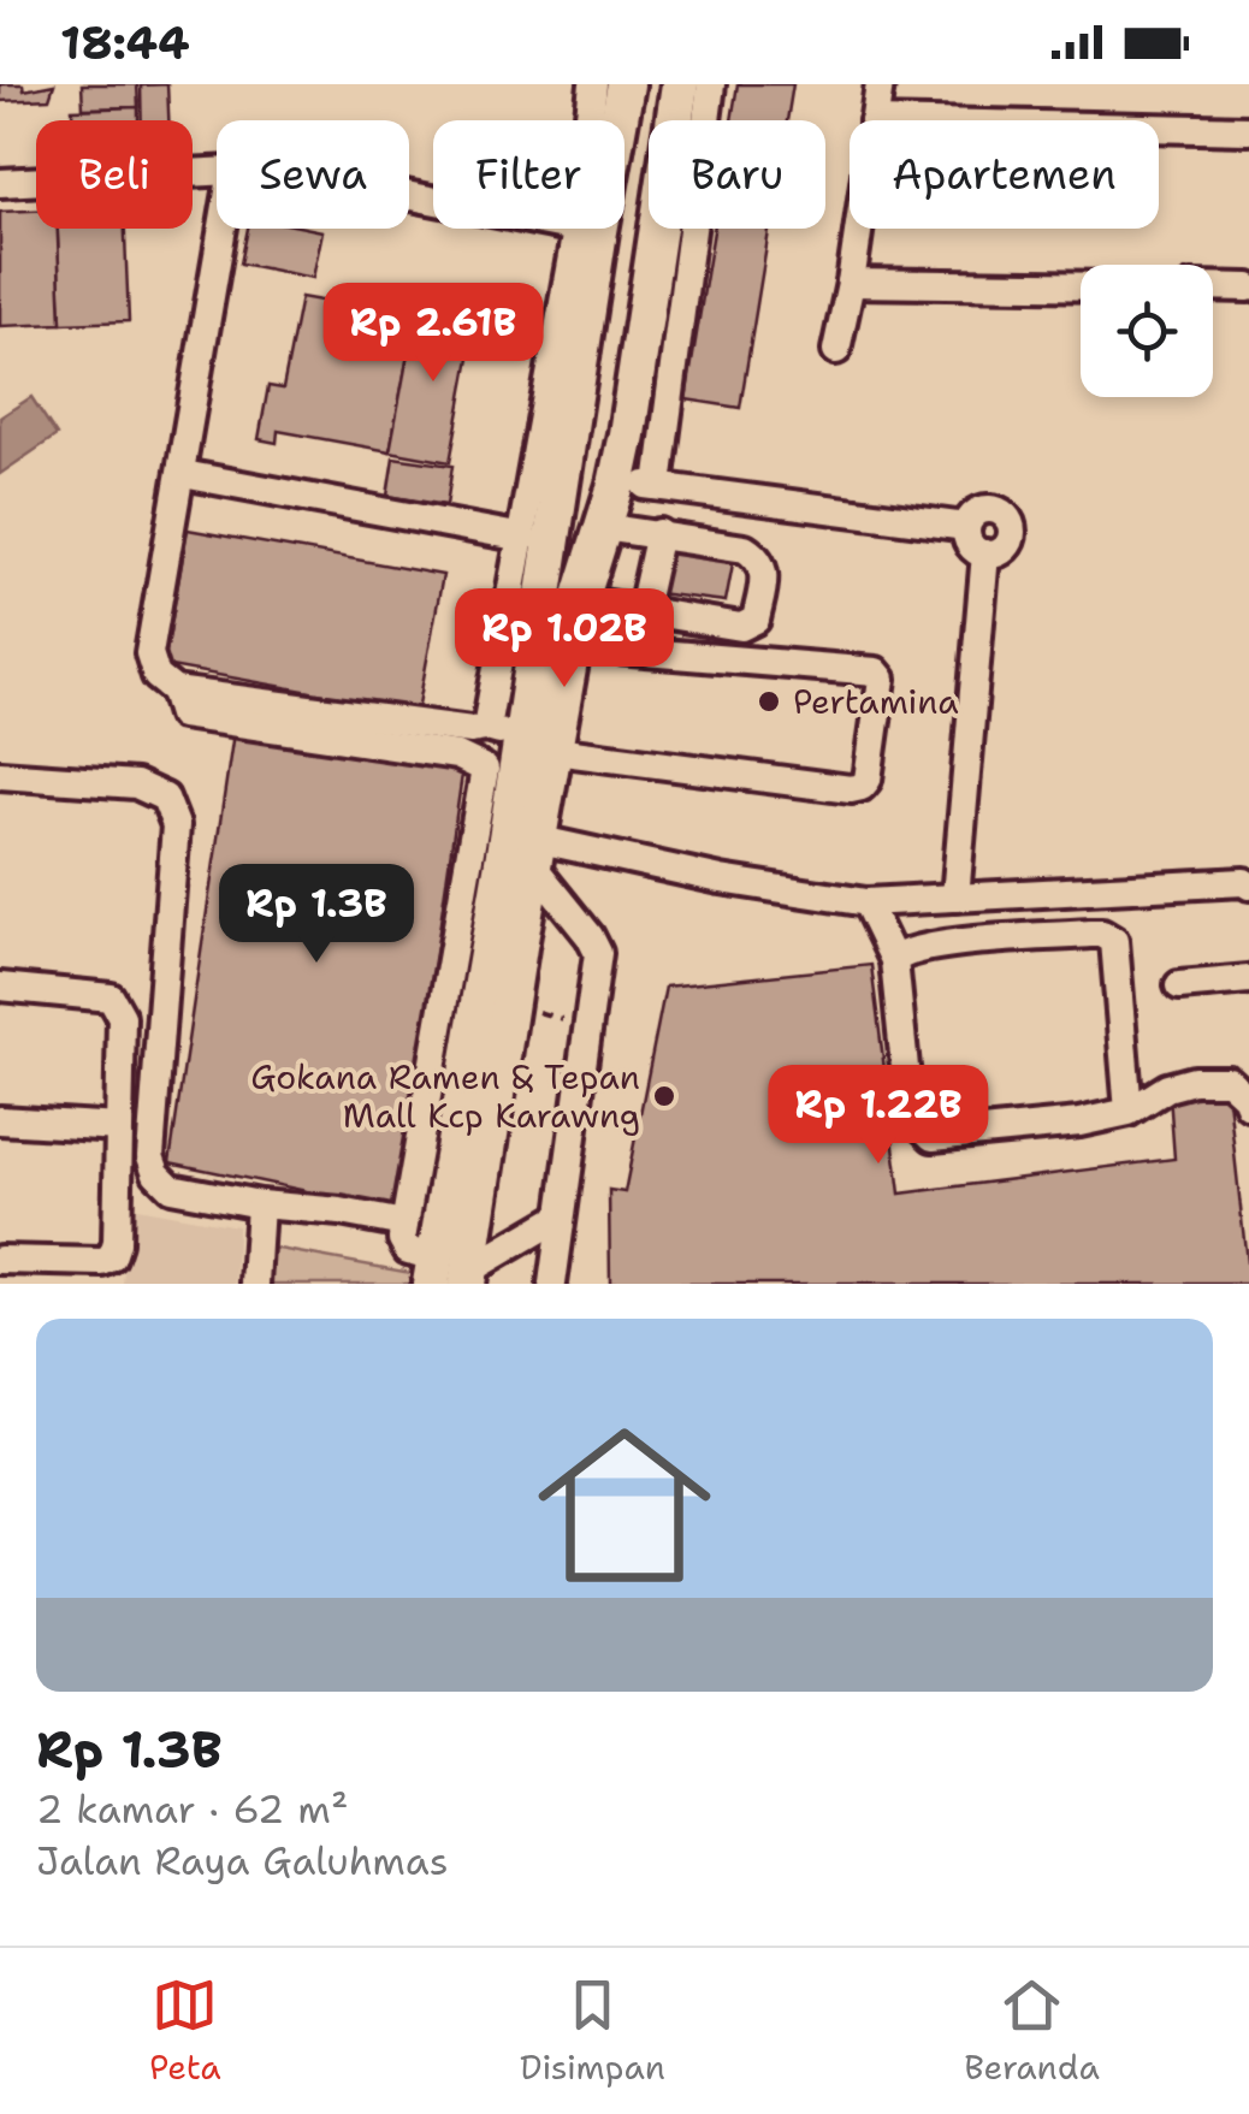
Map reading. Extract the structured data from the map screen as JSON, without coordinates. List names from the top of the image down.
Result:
{
  "places": ["Pertamina", "Gokana Ramen & Tepan Mall Kcp Karawng"],
  "page": {
    "status": "18:44",
    "chip": [
      "Beli",
      "Sewa",
      "Filter",
      "Baru",
      "Apartemen"
    ],
    "price": [
      "Rp 2.61B",
      "Rp 1.02B",
      "Rp 1.3B",
      "Rp 1.22B"
    ],
    "list": [
      {
        "name": "Rp 1.3B",
        "note": "2 kamar · 62 m² · Jalan Raya Galuhmas"
      }
    ],
    "tabs": ["Peta", "Disimpan", "Beranda"]
  }
}
